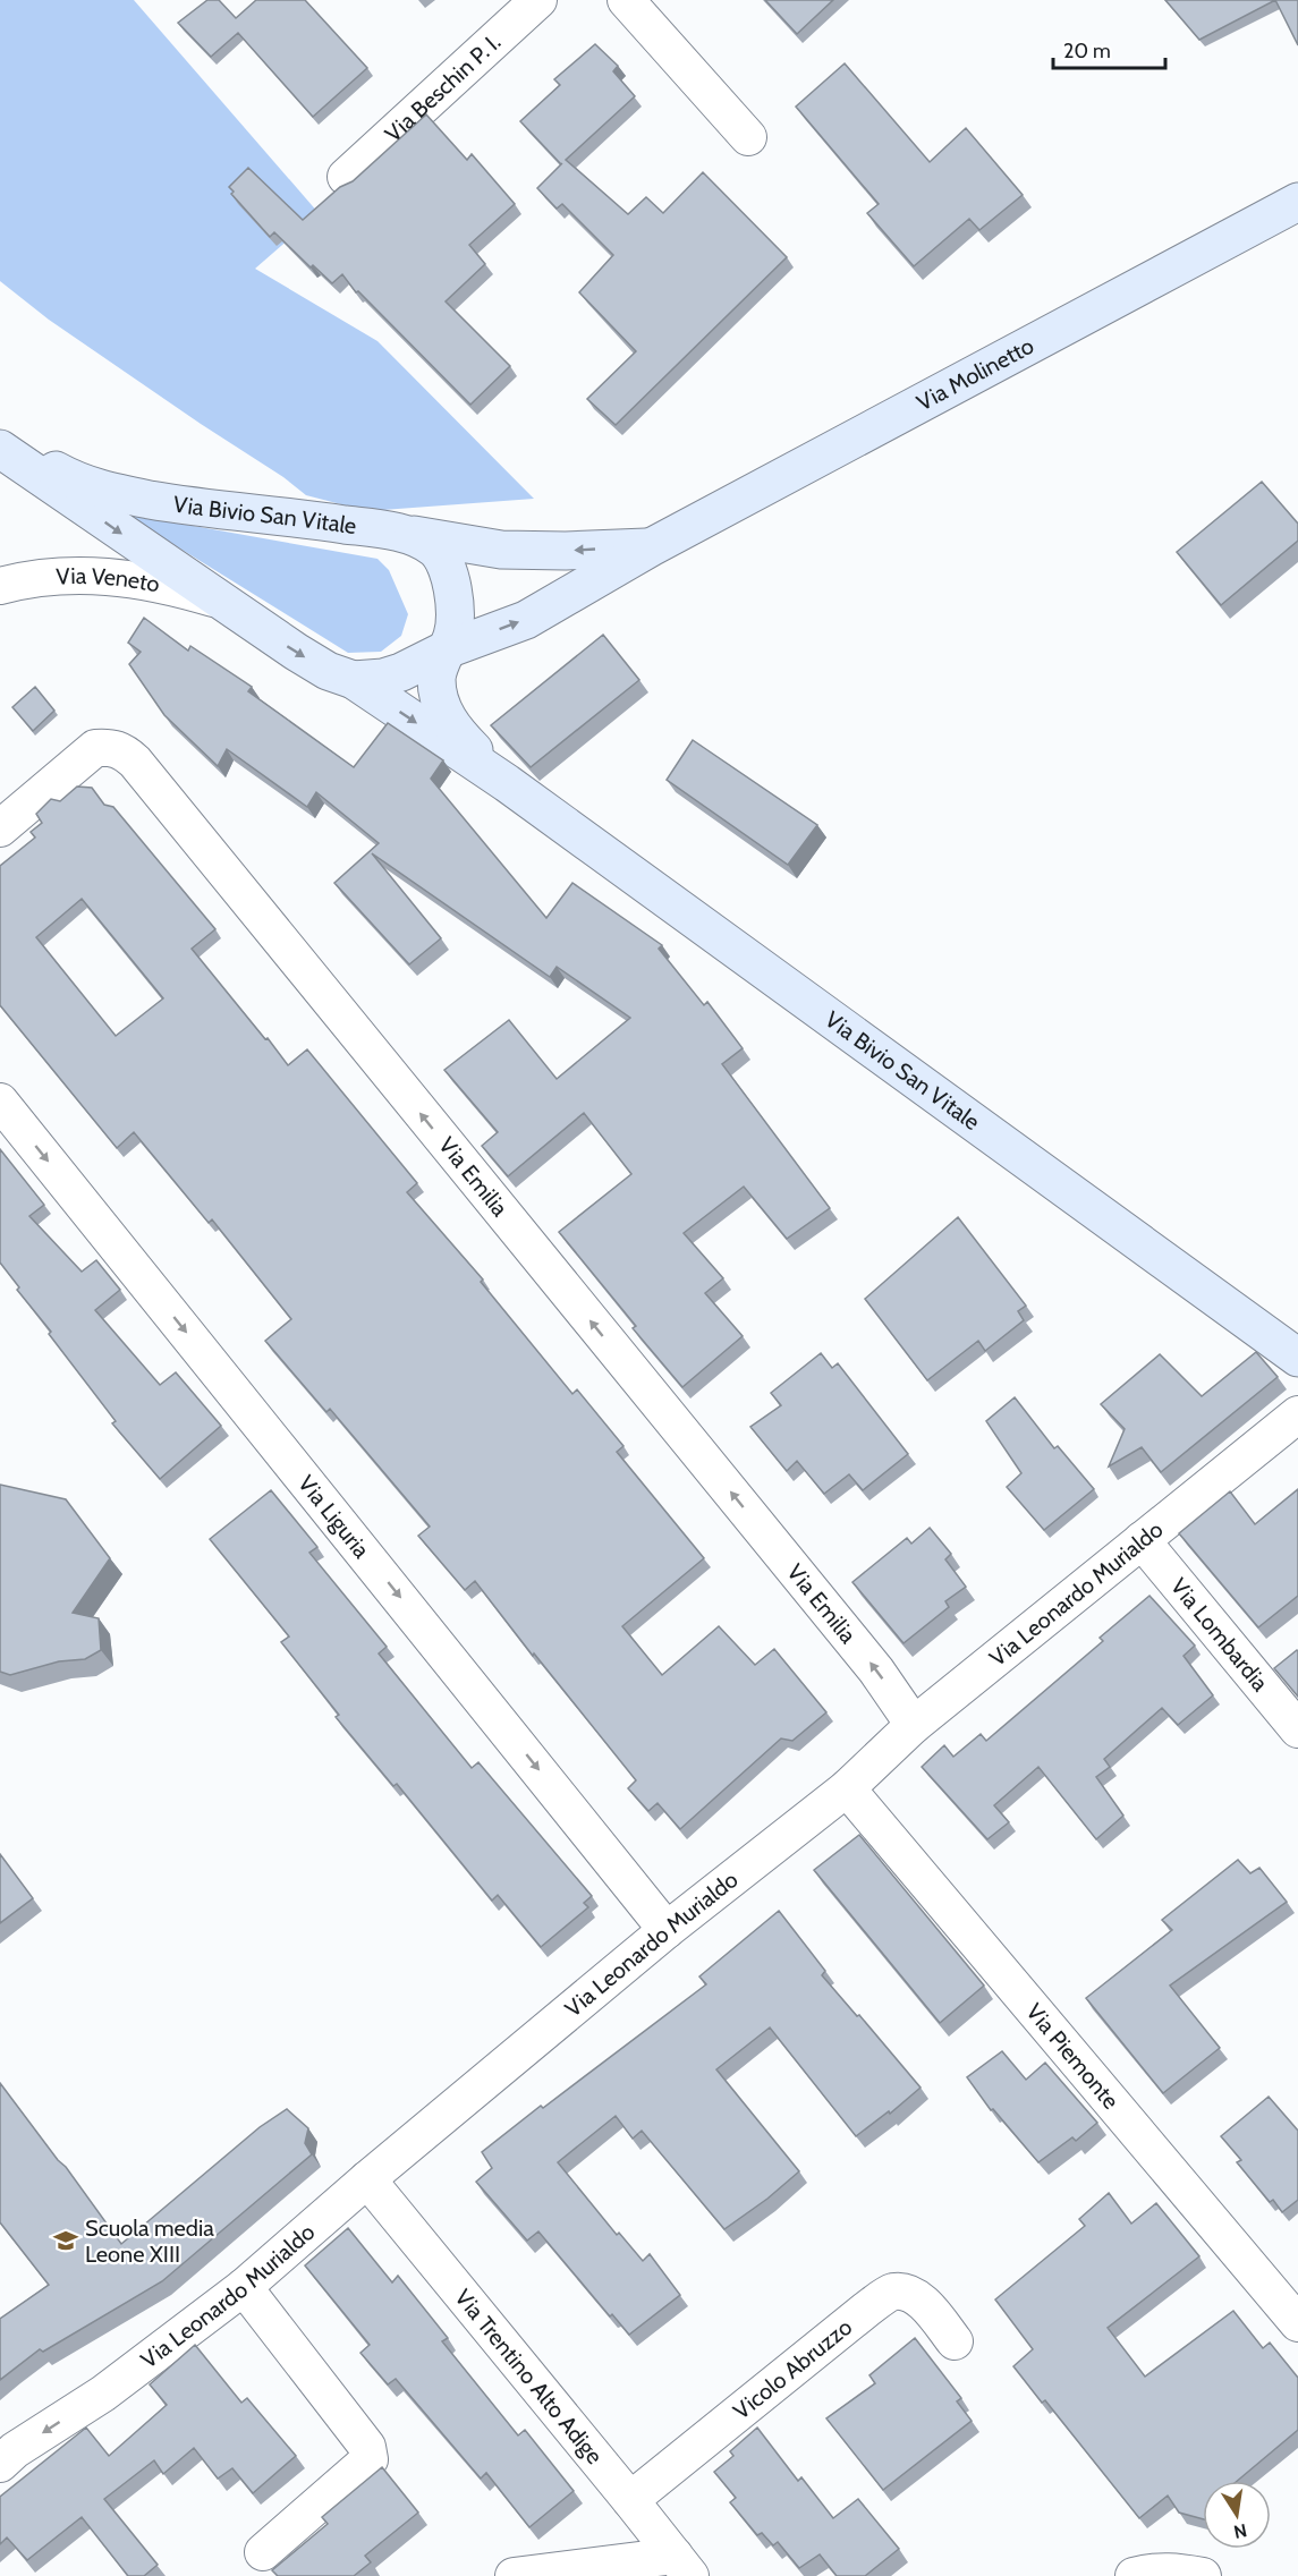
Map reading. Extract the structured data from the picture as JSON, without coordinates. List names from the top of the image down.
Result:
{
  "streets": {
    "main road": ["Via Molinetto", "Via Bivio San Vitale"],
    "street": [
      "Via Beschin P. I.",
      "Via Veneto",
      "Via Emilia",
      "Via Liguria",
      "Via Leonardo Murialdo",
      "Via Lombardia",
      "Via Piemonte",
      "Vicolo Abruzzo",
      "Via Trentino Alto Adige"
    ]
  },
  "crossings": [
    ["Via Molinetto", "Via Bivio San Vitale"],
    ["Via Bivio San Vitale", "Via Veneto"],
    ["Via Emilia", "Via Leonardo Murialdo"],
    ["Via Liguria", "Via Leonardo Murialdo"],
    ["Via Leonardo Murialdo", "Via Lombardia"],
    ["Via Leonardo Murialdo", "Via Piemonte"],
    ["Via Leonardo Murialdo", "Via Trentino Alto Adige"],
    ["Vicolo Abruzzo", "Via Trentino Alto Adige"]
  ],
  "one_way": ["Via Emilia", "Via Liguria"],
  "places": {
    "school or university": ["Scuola media Leone XIII"]
  },
  "scale_bar": "20 m",
  "north": "bottom"
}
